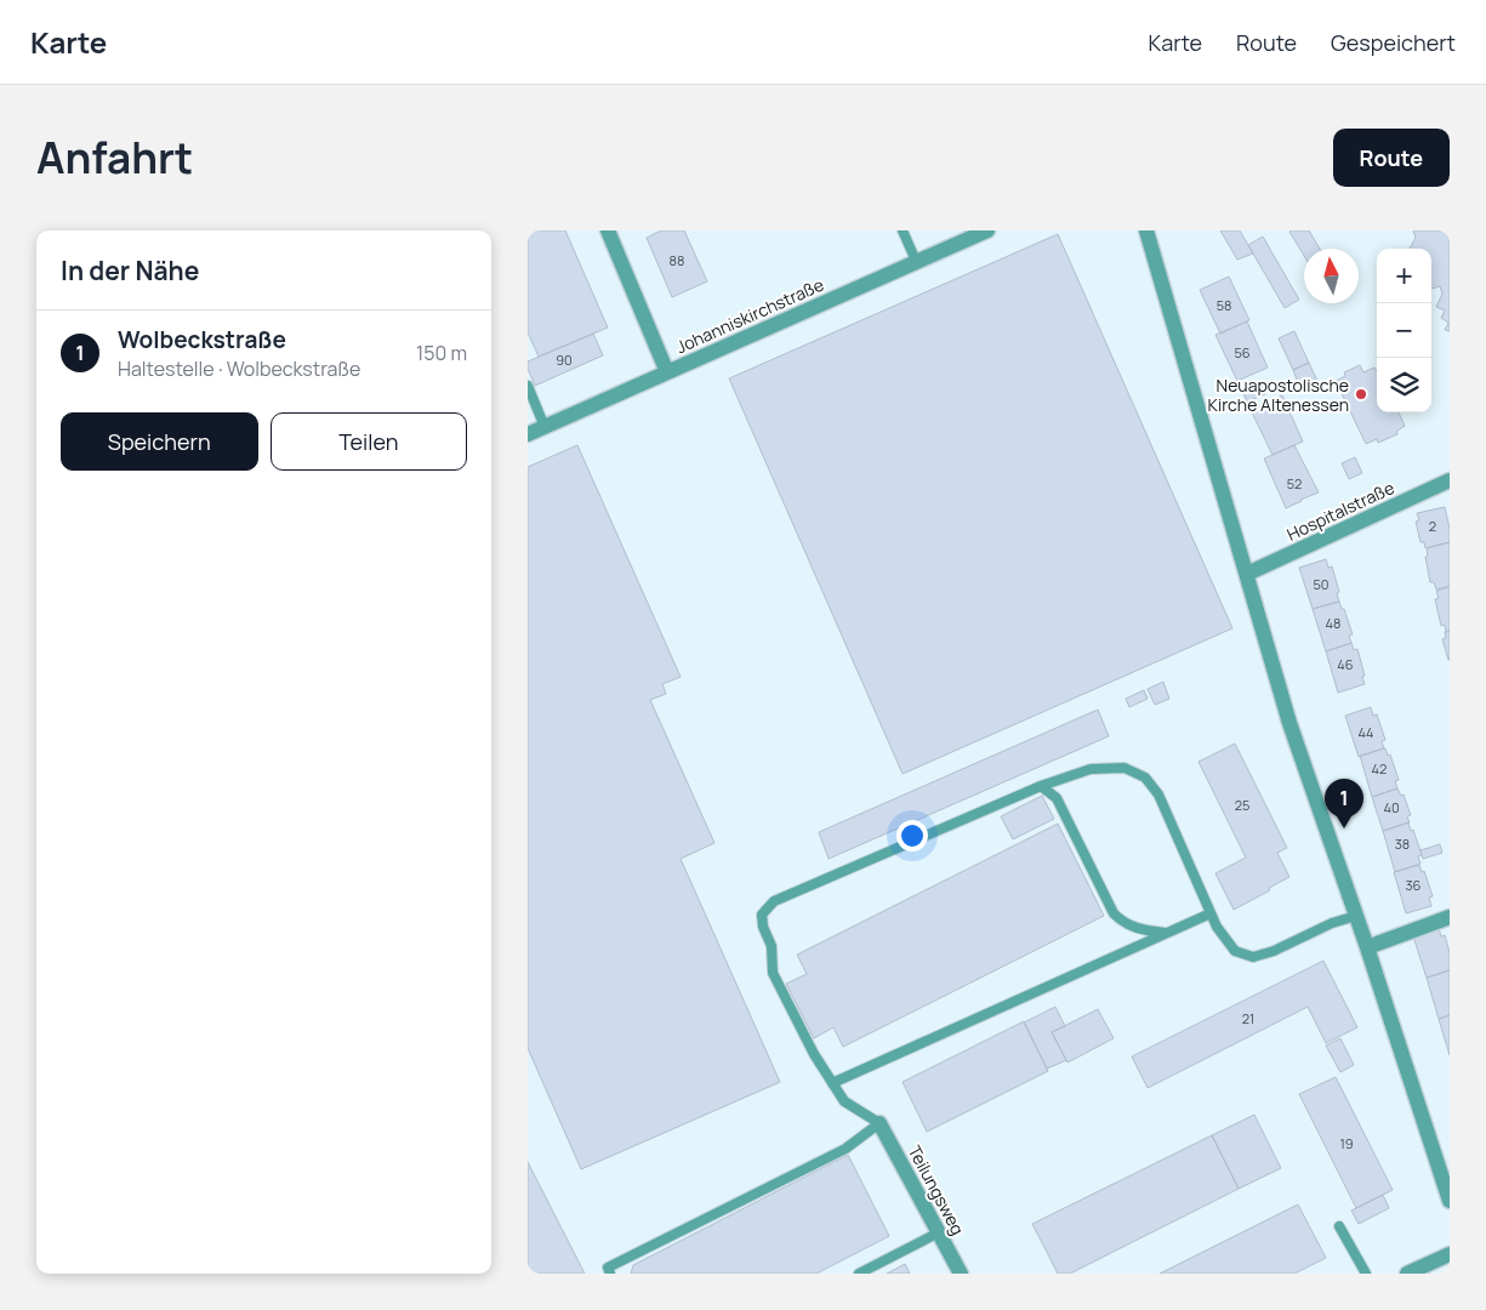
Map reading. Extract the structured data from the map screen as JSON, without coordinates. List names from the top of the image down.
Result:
{
  "streets": {
    "street": ["Johanniskirchstraße", "Hospitalstraße", "Teilungsweg"]
  },
  "places": ["Neuapostolische Kirche Altenessen"],
  "house_numbers": [
    "88",
    "58",
    "56",
    "90",
    "52",
    "2",
    "50",
    "48",
    "46",
    "44",
    "42",
    "25",
    "40",
    "38",
    "36",
    "21",
    "19"
  ],
  "north": "top",
  "page": {
    "header": "Karte",
    "nav": ["Karte", "Route", "Gespeichert"],
    "title": "Anfahrt",
    "buttons": [
      "Route",
      ["Speichern", "Teilen"]
    ],
    "heading": "In der Nähe",
    "map_buttons": ["+", "−"],
    "list": [
      {
        "mark": "1",
        "name": "Wolbeckstraße",
        "note": "Haltestelle · Wolbeckstraße",
        "value": "150 m"
      }
    ],
    "pins": "1"
  }
}
